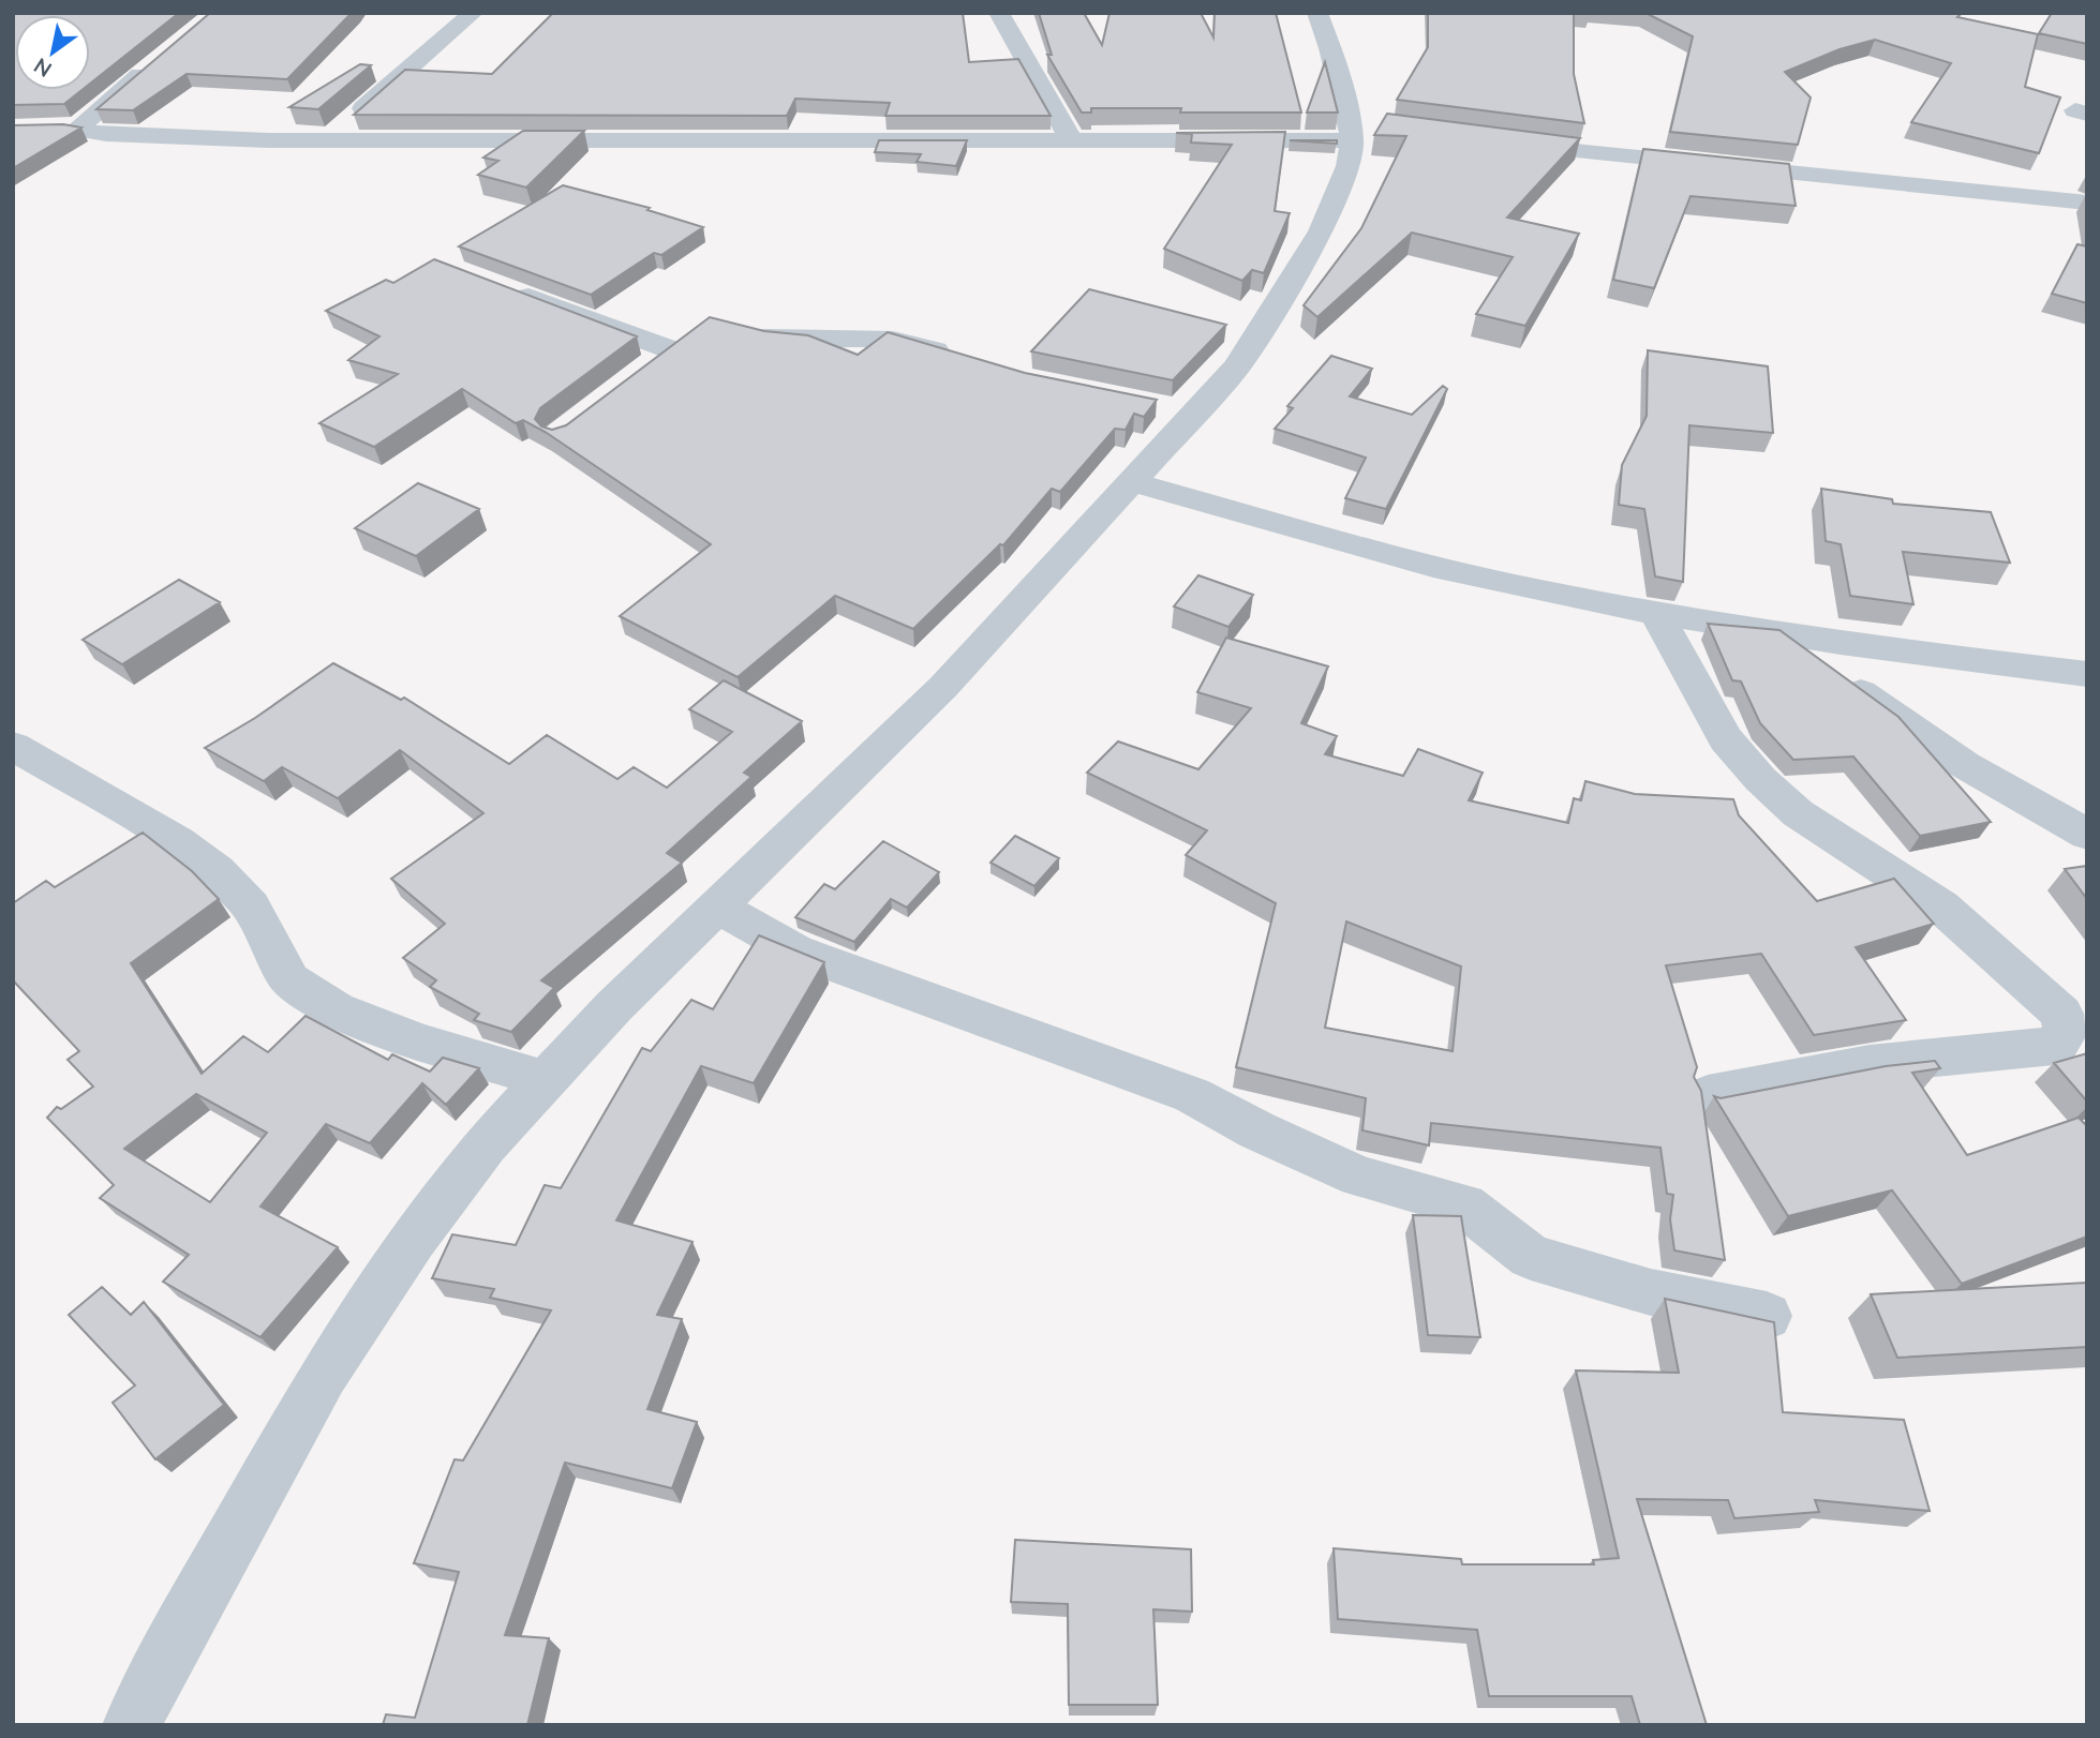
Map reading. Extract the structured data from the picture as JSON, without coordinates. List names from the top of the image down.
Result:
{
  "north": "bottom left"
}
